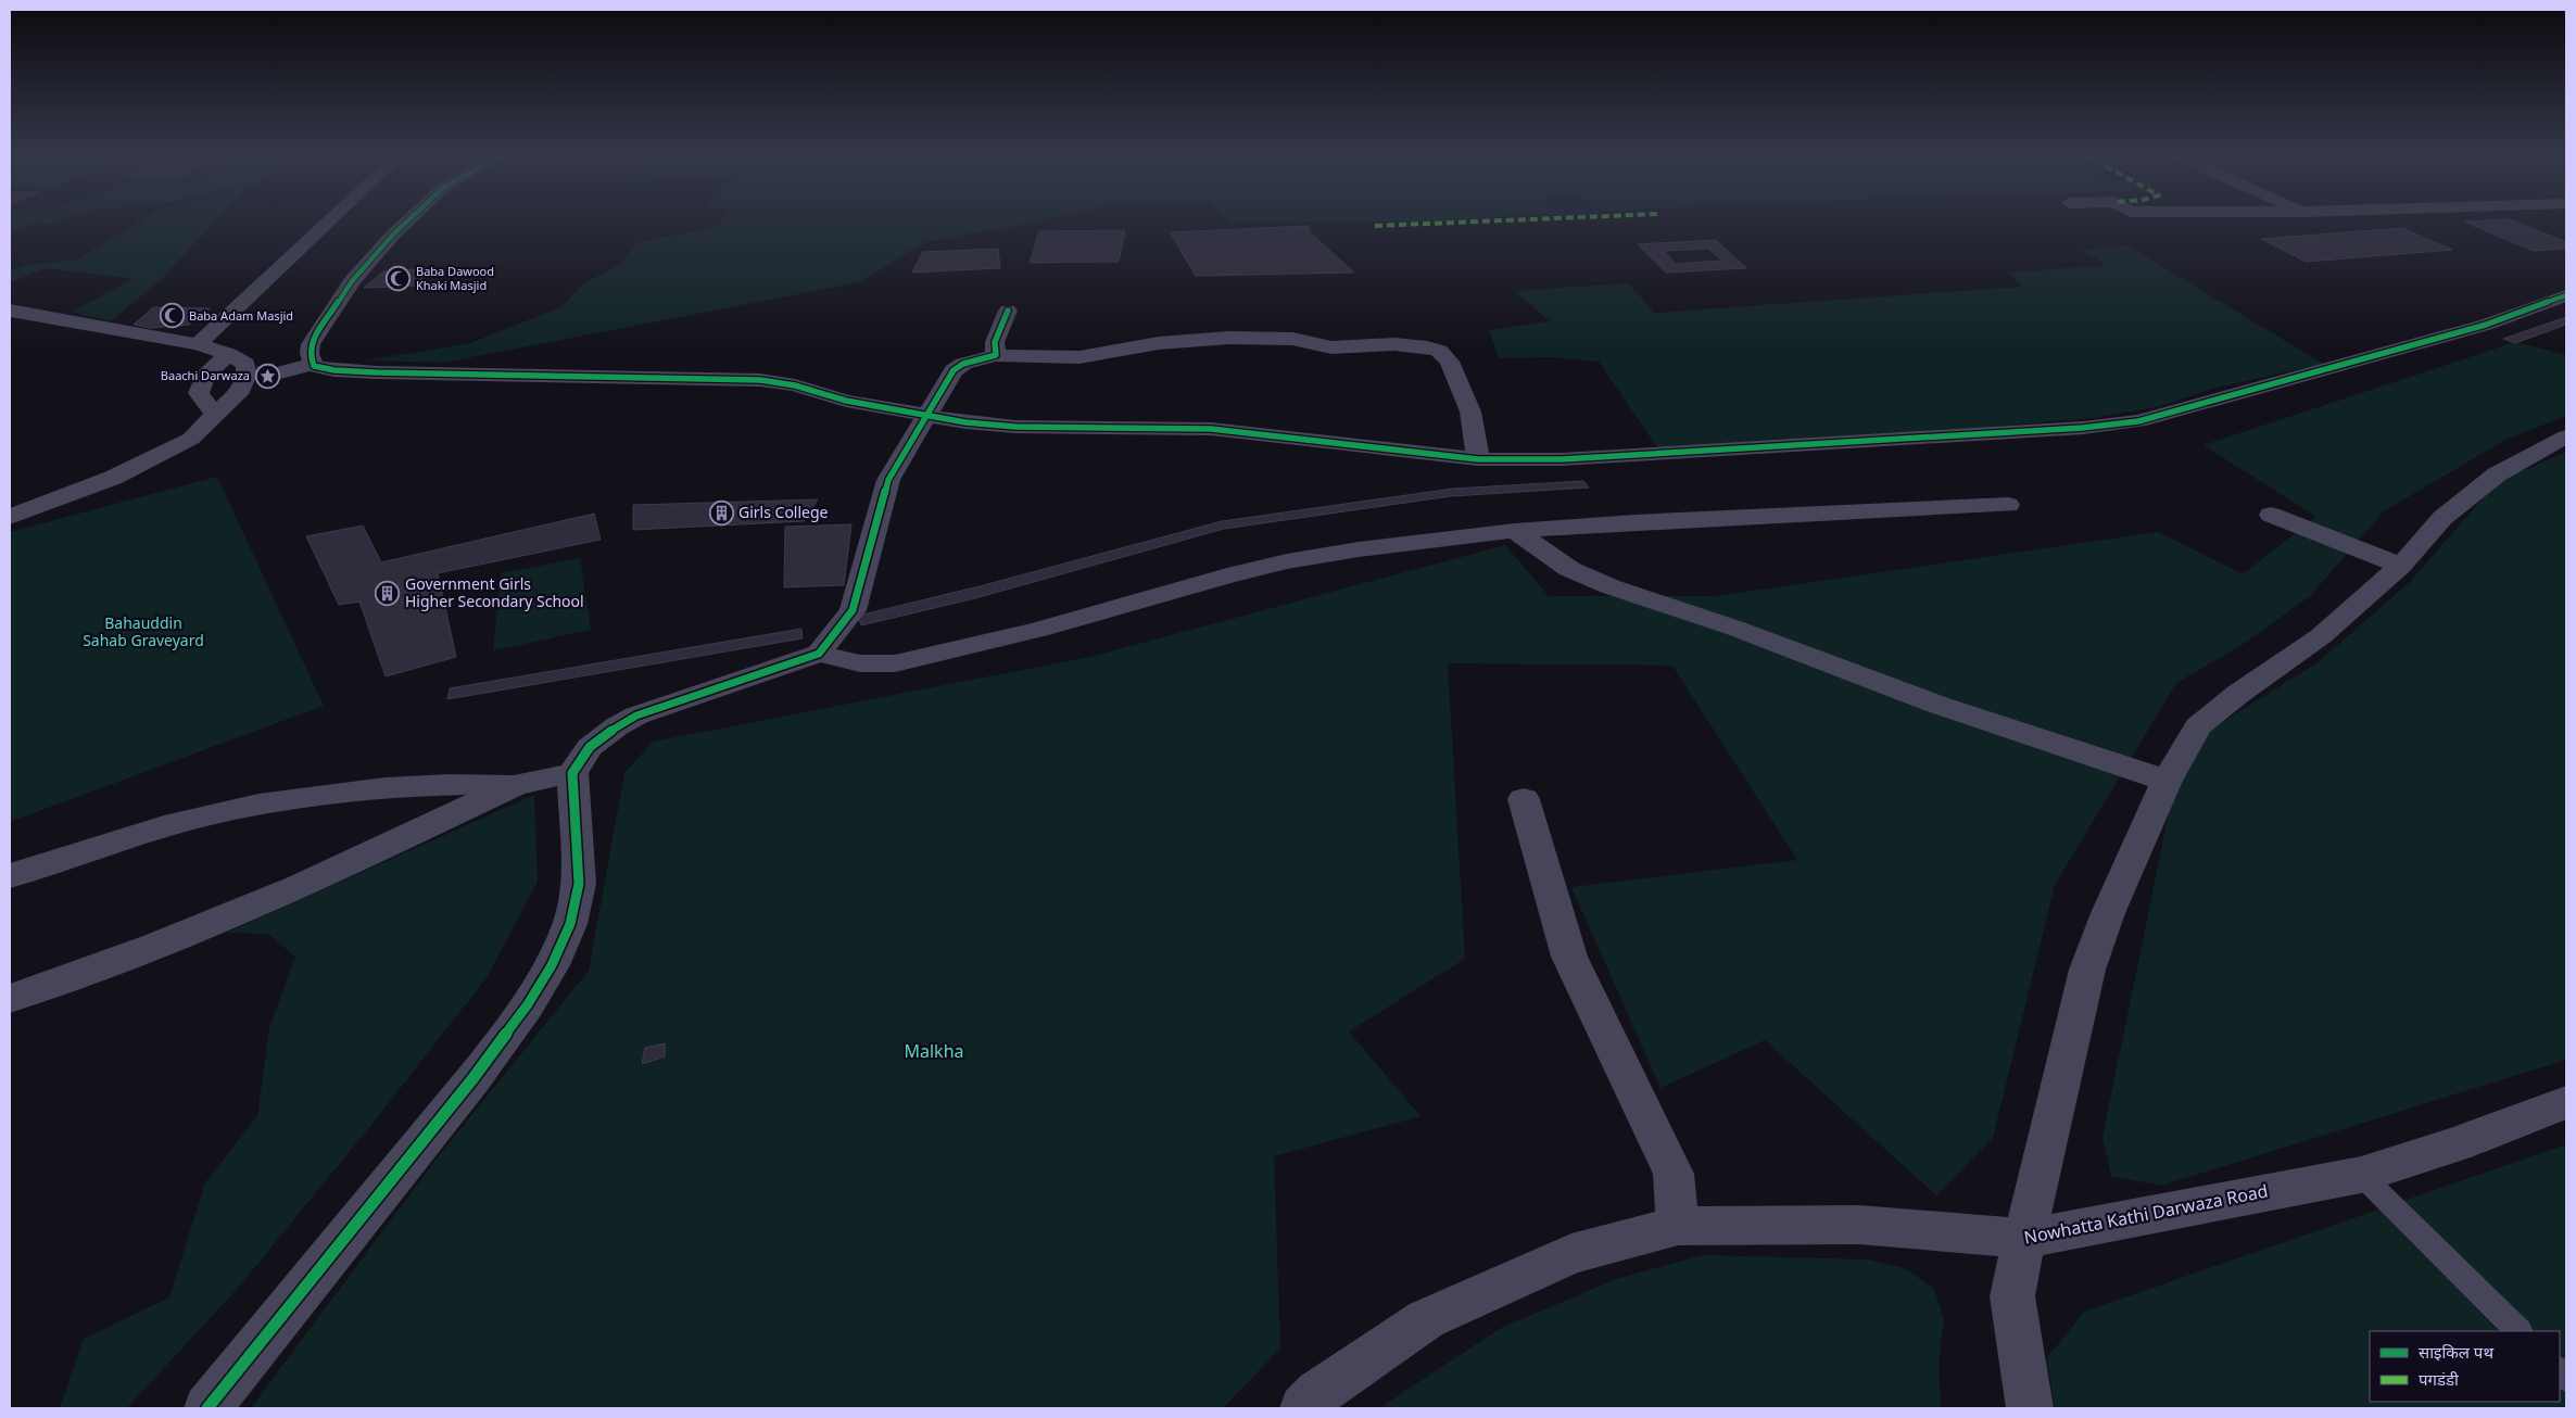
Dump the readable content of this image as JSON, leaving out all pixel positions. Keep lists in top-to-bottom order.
{
  "streets": {
    "street": ["Nowhatta Kathi Darwaza Road"]
  },
  "parks": ["Bahauddin Sahab Graveyard", "Malkha"],
  "places": {
    "mosque": ["Baba Dawood Khaki Masjid", "Baba Adam Masjid"],
    "place": ["Baachi Darwaza"],
    "building": ["Girls College", "Government Girls Higher Secondary School"]
  },
  "legend": ["साइकिल पथ", "पगडंडी"]
}
